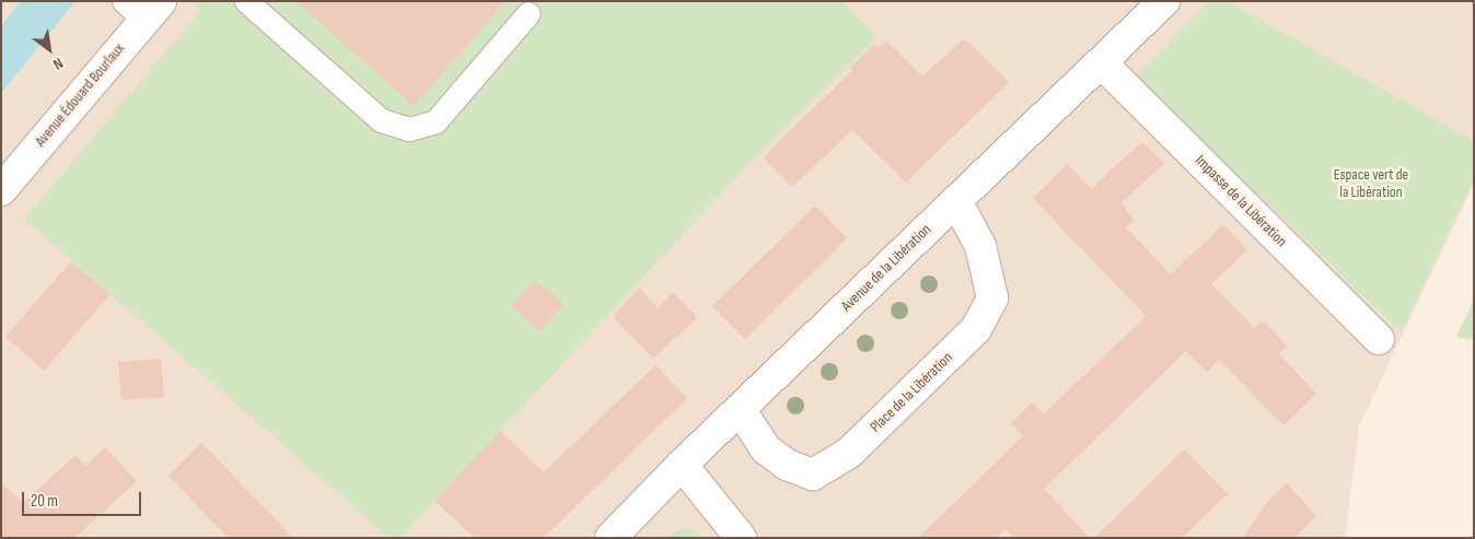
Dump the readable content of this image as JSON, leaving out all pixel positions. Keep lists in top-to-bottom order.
{
  "streets": {
    "street": [
      "Avenue Édouard Bourlaux",
      "Impasse de la Libération",
      "Avenue de la Libération",
      "Place de la Libération"
    ]
  },
  "crossings": [
    ["Impasse de la Libération", "Avenue de la Libération"],
    ["Avenue de la Libération", "Place de la Libération"]
  ],
  "parks": ["Espace vert de la Libération"],
  "scale_bar": "20 m",
  "north": "bottom right"
}
